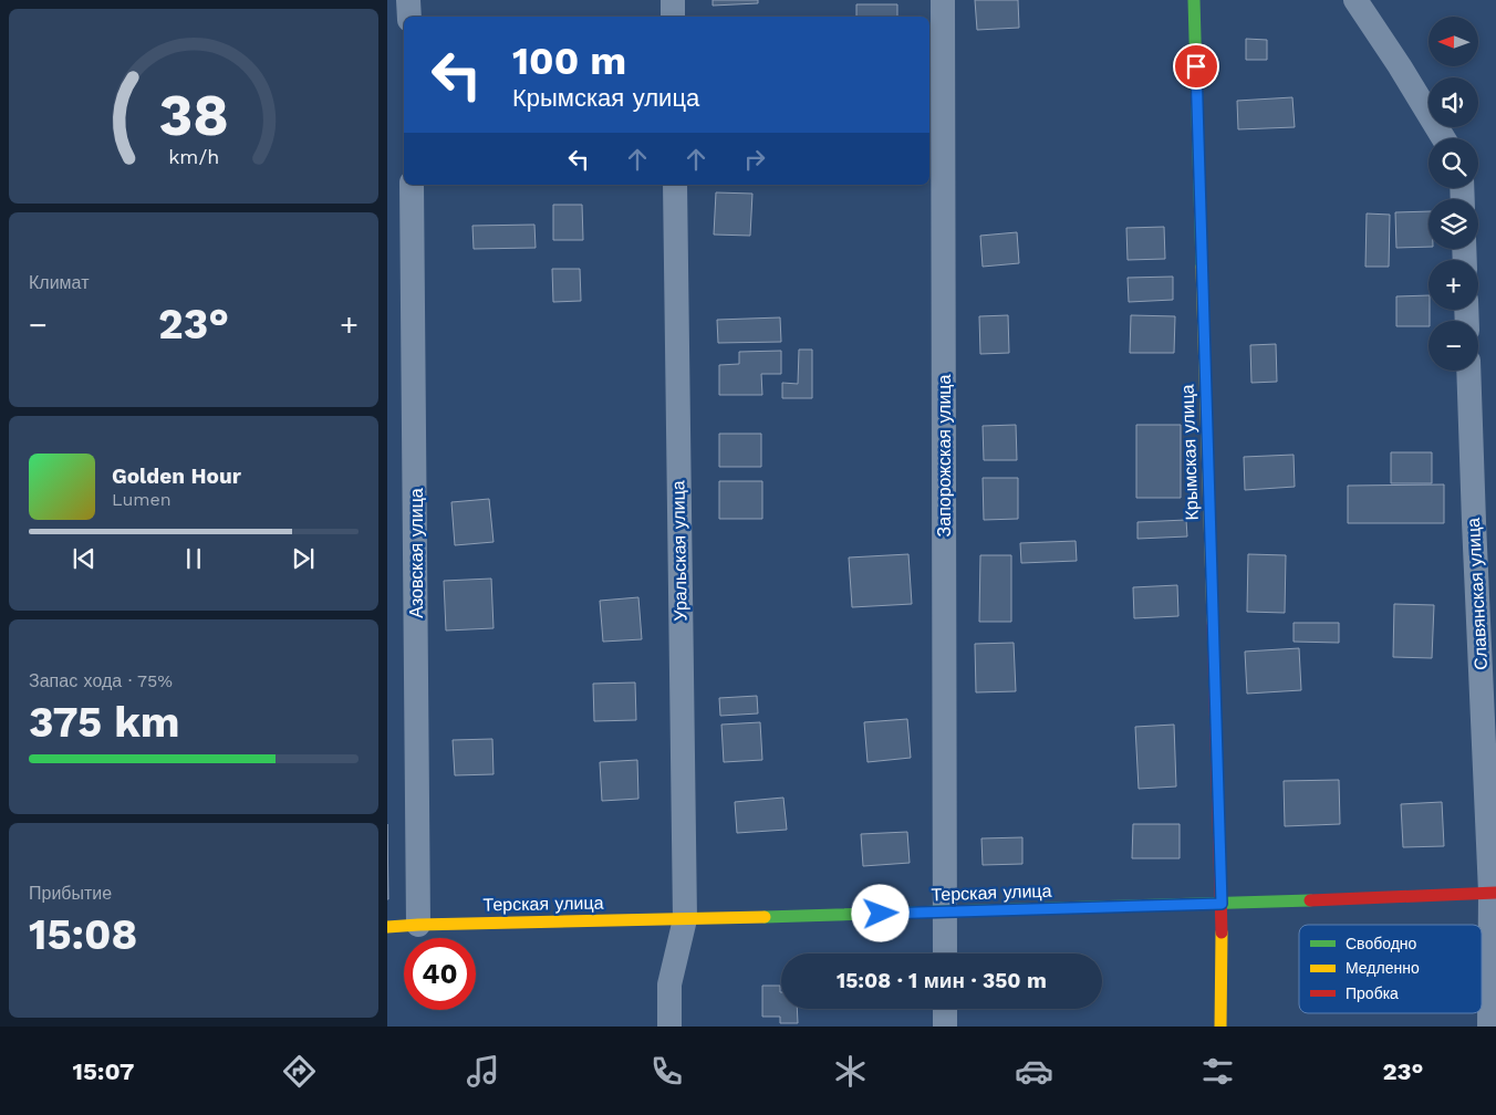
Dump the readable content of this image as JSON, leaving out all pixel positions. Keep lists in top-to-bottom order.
{
  "streets": {
    "street": [
      "Крымская улица",
      "Запорожская улица",
      "Уральская улица",
      "Азовская улица",
      "Славянская улица",
      "Терская улица"
    ]
  },
  "crossings": [
    ["Крымская улица", "Терская улица"],
    ["Запорожская улица", "Терская улица"],
    ["Уральская улица", "Терская улица"],
    ["Азовская улица", "Терская улица"],
    ["Славянская улица", "Терская улица"]
  ],
  "legend": ["Свободно", "Медленно", "Пробка"],
  "north": "left",
  "page": {
    "map_buttons": ["+", "−"],
    "turn": ["100 m", "Крымская улица"],
    "tile": [
      "Климат",
      ["Запас хода · 75%", "375 km"],
      ["Прибытие", "15:08"]
    ],
    "heat": ["−", "23°", "+"],
    "song": ["Golden Hour", "Lumen"],
    "limit": "40",
    "trip": "15:08 · 1 мин · 350 m",
    "tabs": ["15:07", "23°"],
    "gauge": ["38", "km/h"]
  }
}
